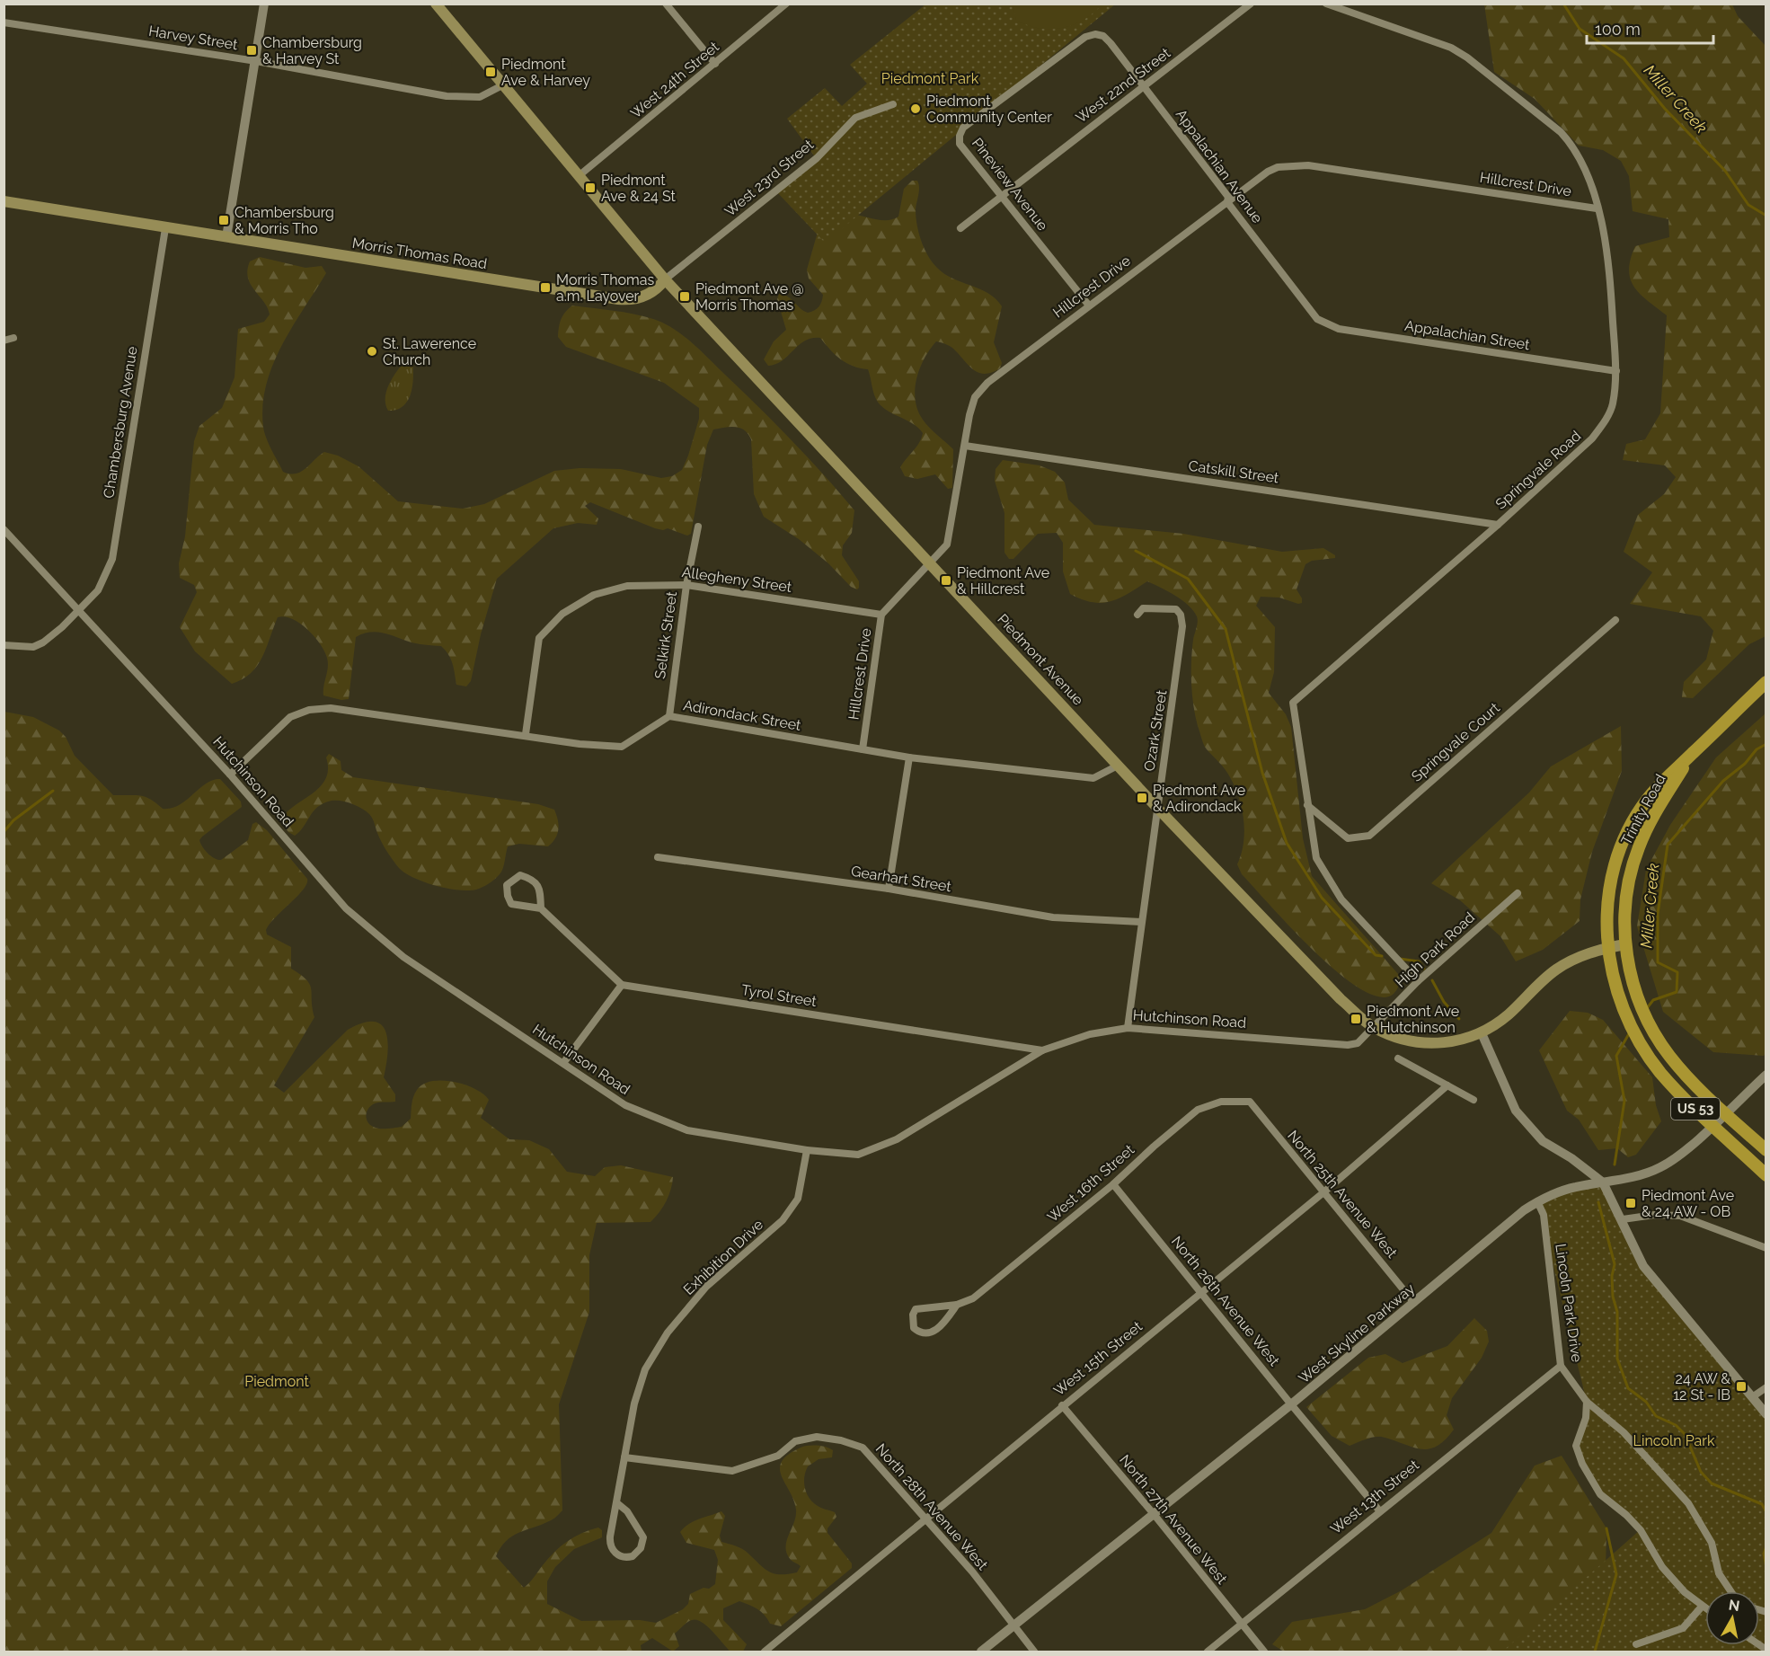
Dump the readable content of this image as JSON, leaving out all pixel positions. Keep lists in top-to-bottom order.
{
  "streets": {
    "highway": ["Trinity Road", "US 53"],
    "main road": ["Morris Thomas Road", "Piedmont Avenue"],
    "street": [
      "Harvey Street",
      "West 24th Street",
      "West 22nd Street",
      "Appalachian Avenue",
      "West 23rd Street",
      "Pineview Avenue",
      "Hillcrest Drive",
      "Appalachian Street",
      "Chambersburg Avenue",
      "Springvale Road",
      "Catskill Street",
      "Allegheny Street",
      "Selkirk Street",
      "Adirondack Street",
      "Ozark Street",
      "Springvale Court",
      "Hutchinson Road",
      "Gearhart Street",
      "High Park Road",
      "Tyrol Street",
      "West 16th Street",
      "North 25th Avenue West",
      "Exhibition Drive",
      "North 26th Avenue West",
      "Lincoln Park Drive",
      "West Skyline Parkway",
      "West 15th Street",
      "West 13th Street",
      "North 28th Avenue West",
      "North 27th Avenue West"
    ]
  },
  "crossings": [
    ["Harvey Street", "Piedmont Avenue"],
    ["West 24th Street", "Piedmont Avenue"],
    ["West 22nd Street", "Appalachian Avenue"],
    ["West 22nd Street", "Pineview Avenue"],
    ["Appalachian Avenue", "Pineview Avenue"],
    ["Appalachian Avenue", "Hillcrest Drive"],
    ["Appalachian Avenue", "Appalachian Street"],
    ["West 23rd Street", "Morris Thomas Road"],
    ["West 23rd Street", "Piedmont Avenue"],
    ["Pineview Avenue", "Hillcrest Drive"],
    ["Hillcrest Drive", "Springvale Road"],
    ["Hillcrest Drive", "Catskill Street"],
    ["Hillcrest Drive", "Allegheny Street"],
    ["Hillcrest Drive", "Piedmont Avenue"],
    ["Hillcrest Drive", "Adirondack Street"],
    ["Morris Thomas Road", "Chambersburg Avenue"],
    ["Morris Thomas Road", "Piedmont Avenue"],
    ["Appalachian Street", "Springvale Road"],
    ["Chambersburg Avenue", "Hutchinson Road"],
    ["Springvale Road", "Catskill Street"],
    ["Springvale Road", "Springvale Court"],
    ["Springvale Road", "High Park Road"],
    ["Allegheny Street", "Selkirk Street"],
    ["Allegheny Street", "Adirondack Street"],
    ["Selkirk Street", "Adirondack Street"],
    ["Piedmont Avenue", "Adirondack Street"],
    ["Piedmont Avenue", "Ozark Street"],
    ["Piedmont Avenue", "Hutchinson Road"],
    ["Piedmont Avenue", "Trinity Road"],
    ["Piedmont Avenue", "High Park Road"],
    ["Piedmont Avenue", "US 53"],
    ["Adirondack Street", "Hutchinson Road"],
    ["Ozark Street", "Hutchinson Road"],
    ["Ozark Street", "Gearhart Street"],
    ["Hutchinson Road", "High Park Road"],
    ["Hutchinson Road", "Tyrol Street"],
    ["Hutchinson Road", "Exhibition Drive"],
    ["Trinity Road", "US 53"],
    ["West 16th Street", "North 25th Avenue West"],
    ["West 16th Street", "North 26th Avenue West"],
    ["North 25th Avenue West", "West Skyline Parkway"],
    ["North 25th Avenue West", "West 15th Street"],
    ["Exhibition Drive", "North 28th Avenue West"],
    ["North 26th Avenue West", "West Skyline Parkway"],
    ["North 26th Avenue West", "West 15th Street"],
    ["North 26th Avenue West", "West 13th Street"],
    ["Lincoln Park Drive", "West Skyline Parkway"],
    ["Lincoln Park Drive", "West 13th Street"],
    ["West Skyline Parkway", "North 28th Avenue West"],
    ["West Skyline Parkway", "North 27th Avenue West"],
    ["West 15th Street", "North 28th Avenue West"],
    ["West 15th Street", "North 27th Avenue West"],
    ["West 13th Street", "North 27th Avenue West"]
  ],
  "water": ["Miller Creek"],
  "parks": ["Piedmont Park", "Piedmont", "Lincoln Park"],
  "places": {
    "transit": [
      "Chambersburg & Harvey St",
      "Piedmont Ave & Harvey",
      "Piedmont Ave & 24 St",
      "Chambersburg & Morris Tho",
      "Morris Thomas a.m. Layover",
      "Piedmont Ave @ Morris Thomas",
      "Piedmont Ave & Hillcrest",
      "Piedmont Ave & Adirondack",
      "Piedmont Ave & Hutchinson",
      "Piedmont Ave & 24 AW - OB",
      "24 AW & 12 St - IB"
    ],
    "other": ["Piedmont Community Center", "St. Lawerence Church"]
  },
  "scale_bar": "100 m",
  "north": "top"
}
